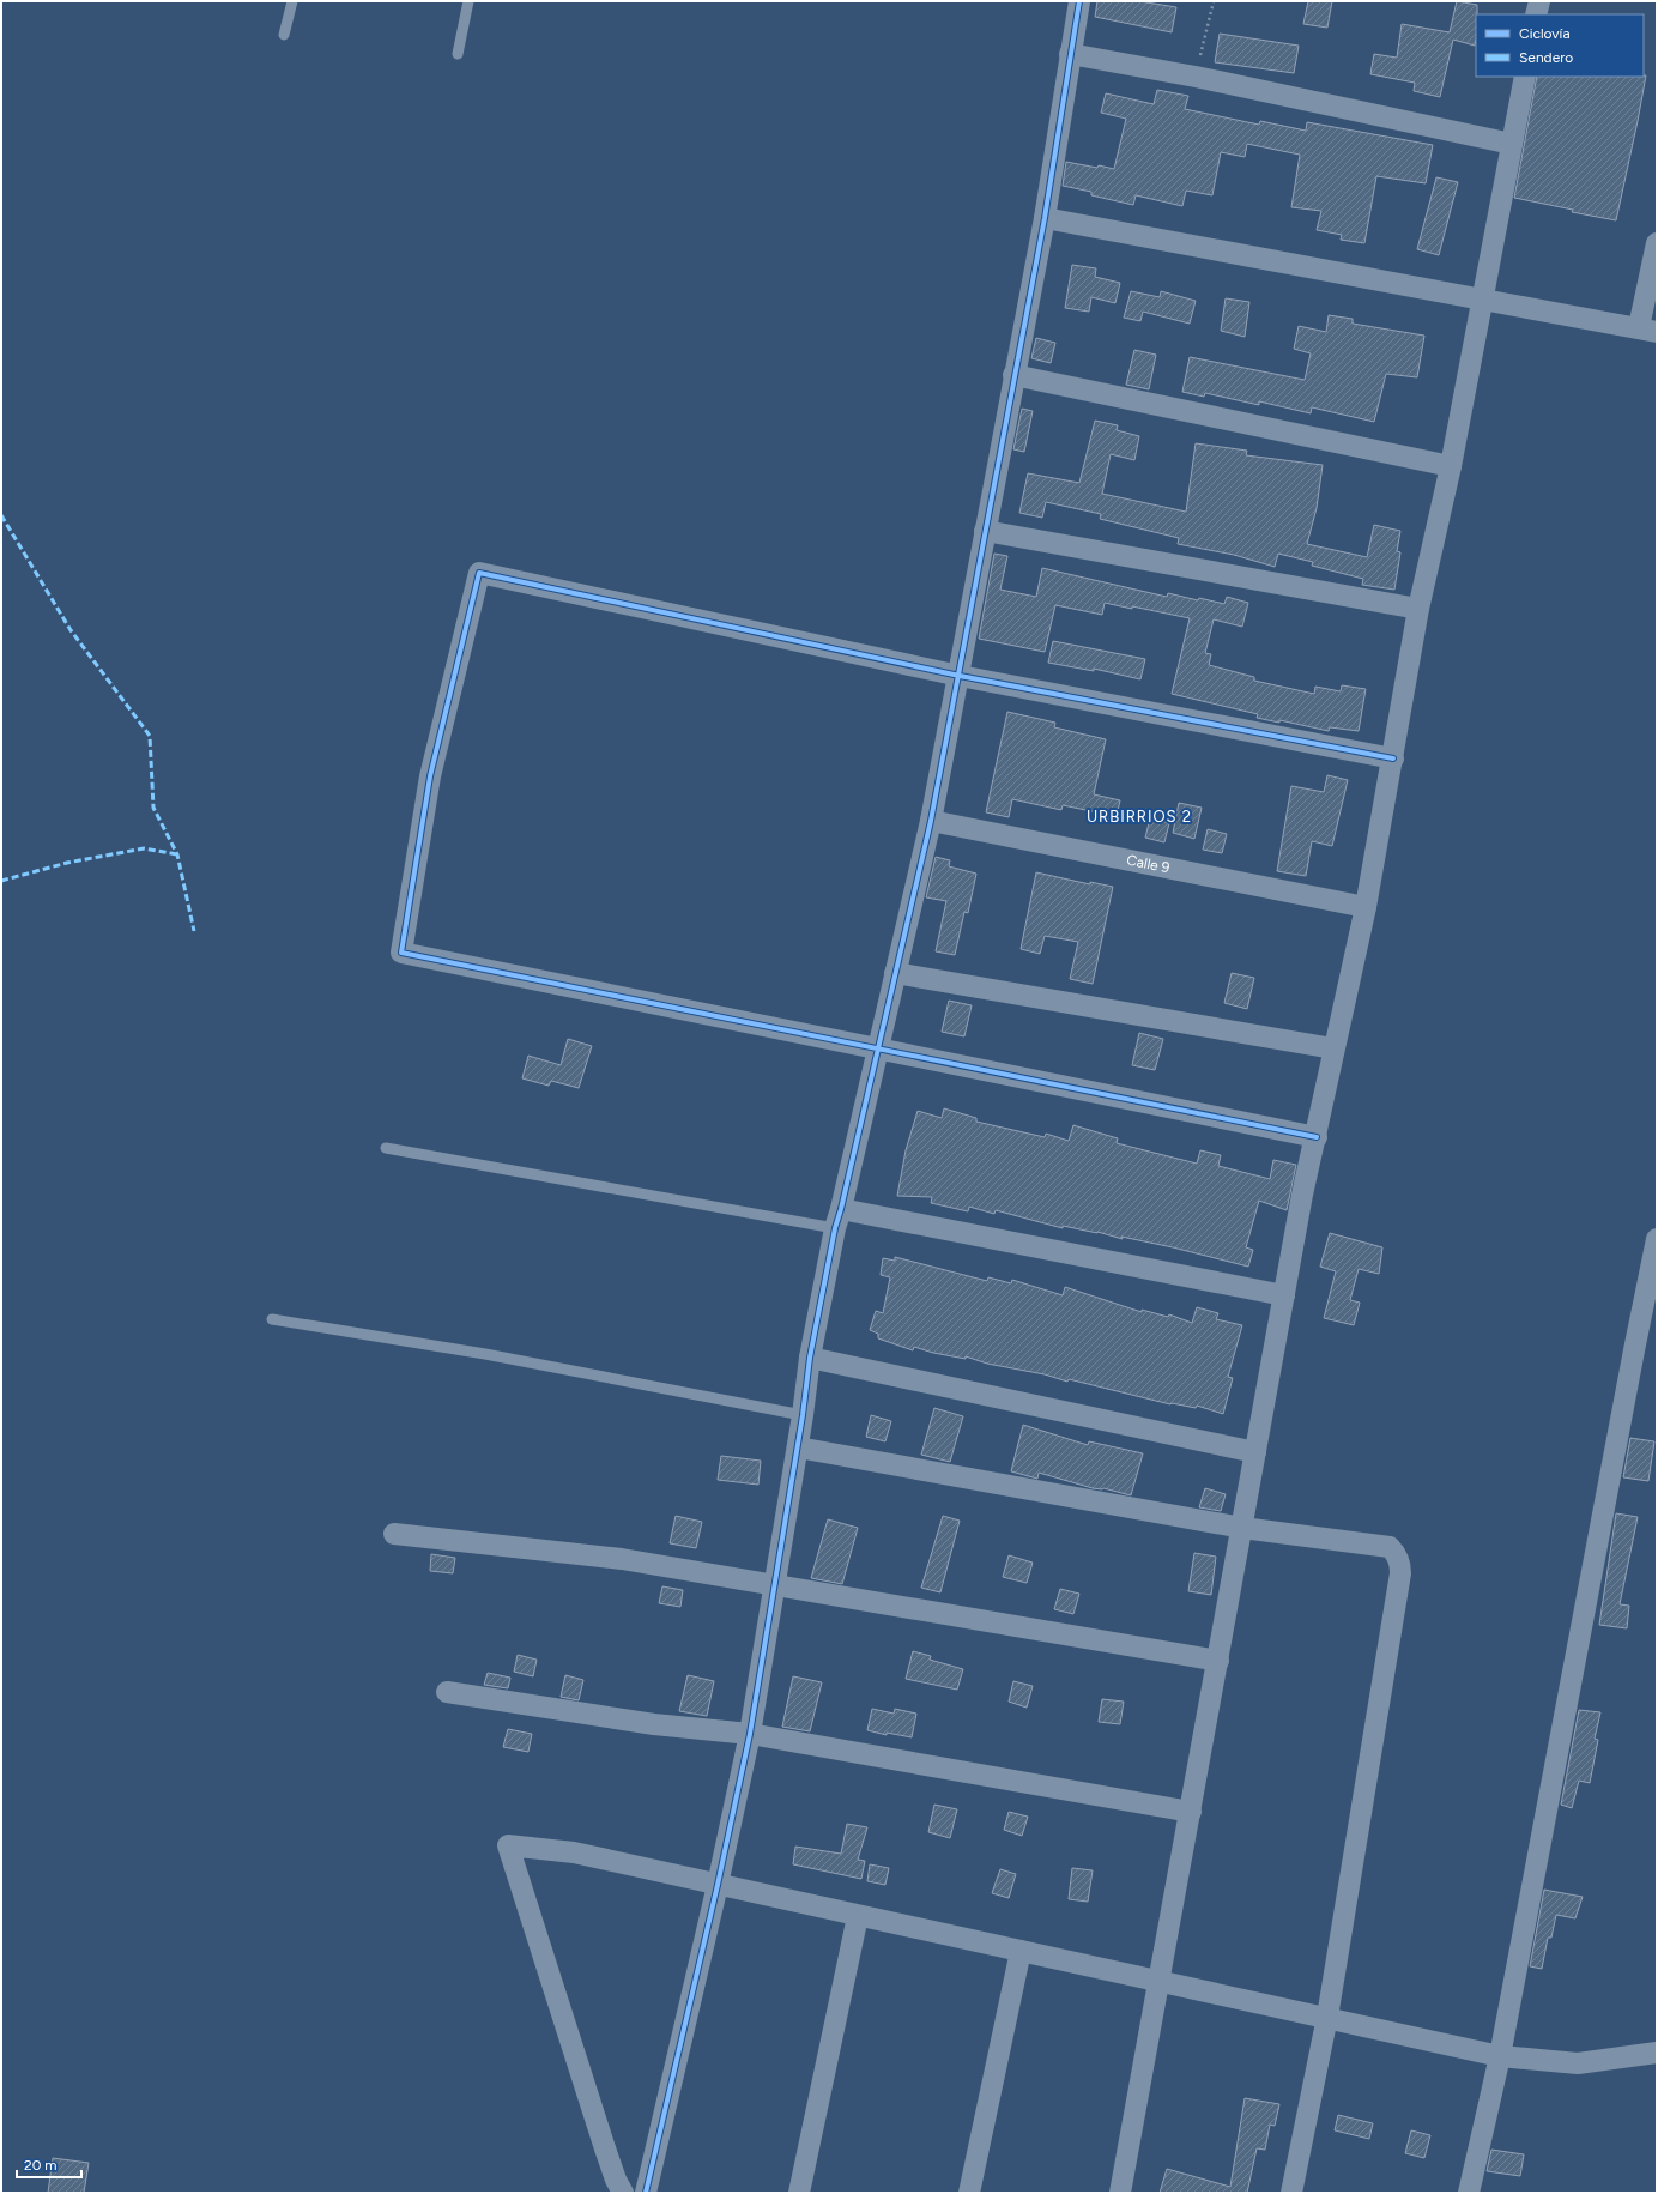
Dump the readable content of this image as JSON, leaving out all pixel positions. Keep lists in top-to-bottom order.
{
  "streets": {
    "street": ["Calle 9"]
  },
  "districts": ["URBIRRIOS 2"],
  "legend": ["Ciclovía", "Sendero"],
  "scale_bar": "20 m"
}
